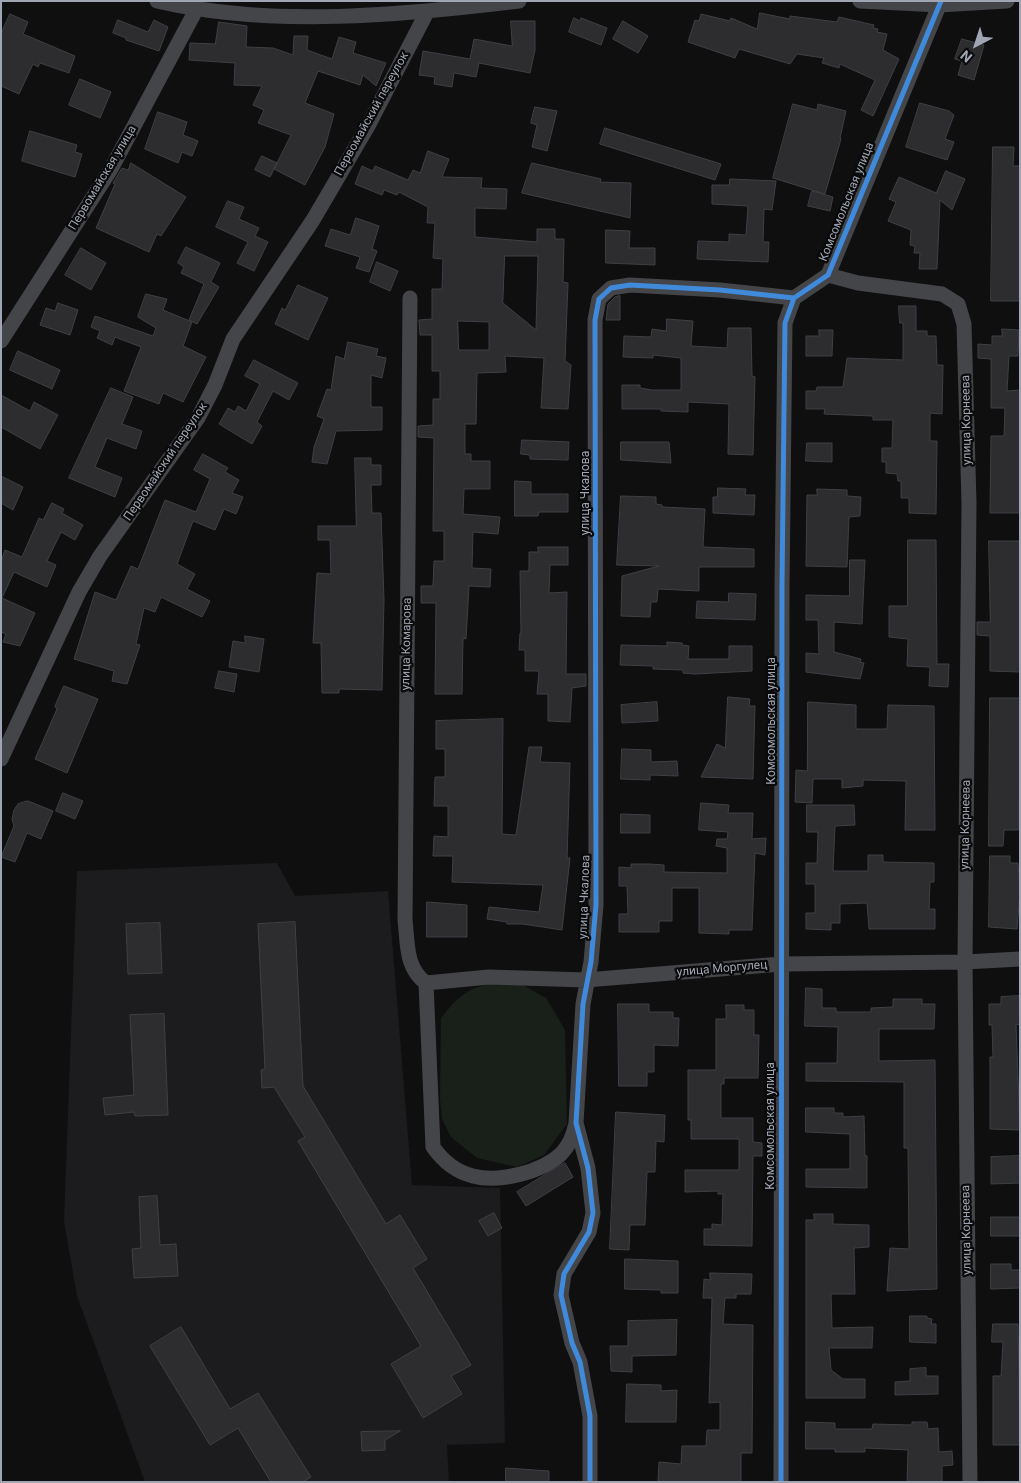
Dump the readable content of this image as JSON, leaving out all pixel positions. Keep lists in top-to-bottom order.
{
  "streets": {
    "street": [
      "Первомайский переулок",
      "Первомайская улица",
      "Комсомольская улица",
      "улица Корнеева",
      "улица Чкалова",
      "улица Комарова",
      "улица Моргулец"
    ]
  },
  "crossings": [
    ["Комсомольская улица", "улица Корнеева"],
    ["Комсомольская улица", "улица Чкалова"],
    ["Комсомольская улица", "улица Моргулец"],
    ["улица Корнеева", "улица Моргулец"],
    ["улица Чкалова", "улица Моргулец"],
    ["улица Комарова", "улица Моргулец"]
  ],
  "north": "bottom left"
}
